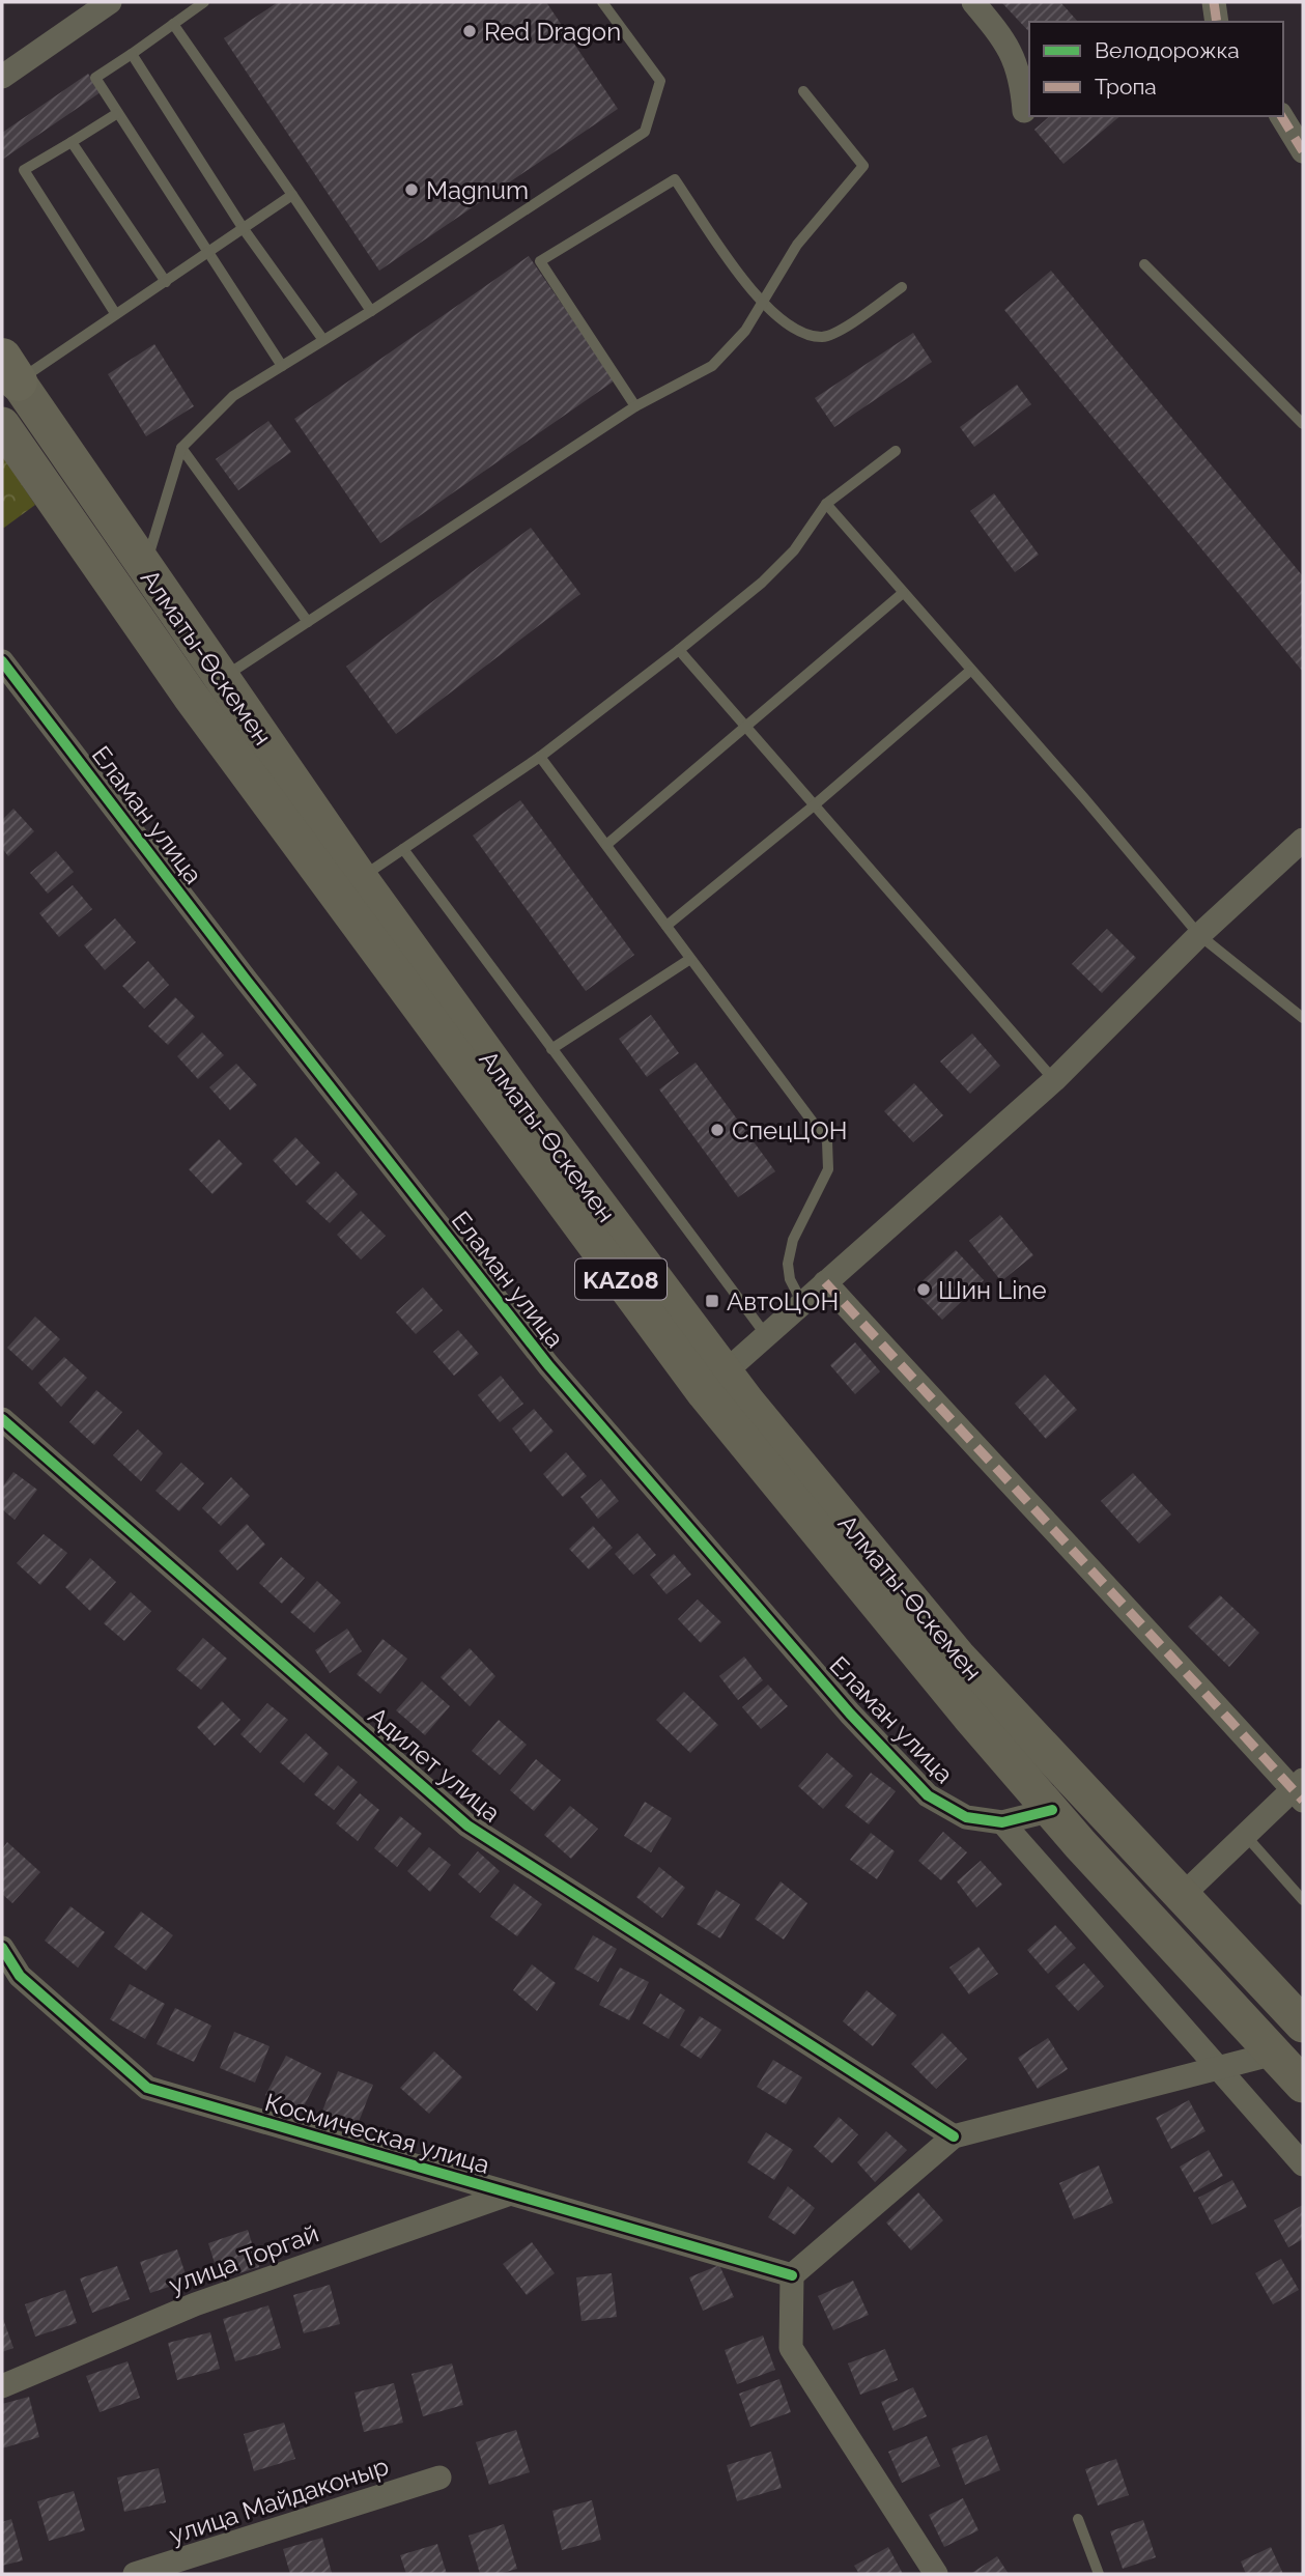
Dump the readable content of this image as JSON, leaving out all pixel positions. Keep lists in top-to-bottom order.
{
  "streets": {
    "main road": ["Алматы-Өскемен", "KAZ08"],
    "street": [
      "Еламан улица",
      "Адилет улица",
      "Космическая улица",
      "улица Торгай",
      "улица Майдаконыр"
    ]
  },
  "crossings": [
    ["Алматы-Өскемен", "Еламан улица"],
    ["Космическая улица", "улица Торгай"]
  ],
  "places": {
    "other": [
      "Red Dragon",
      "Magnum",
      "СпецЦОН",
      "Шин Line"
    ],
    "transit": ["АвтоЦОН"]
  },
  "legend": ["Велодорожка", "Тропа"]
}
